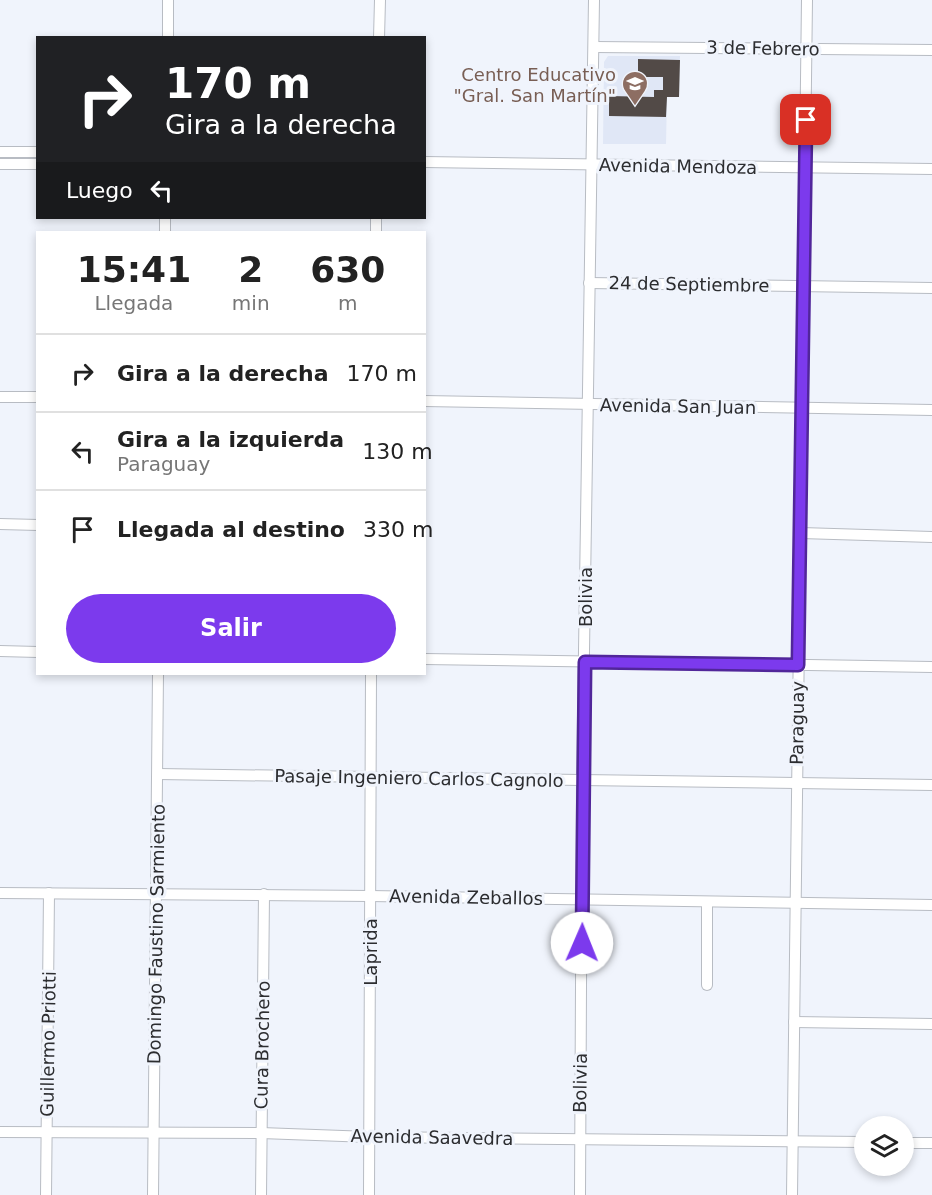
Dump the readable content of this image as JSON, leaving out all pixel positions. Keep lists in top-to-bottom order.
{
  "streets": {
    "street": [
      "3 de Febrero",
      "Avenida Mendoza",
      "24 de Septiembre",
      "Avenida San Juan",
      "Bolivia",
      "Paraguay",
      "Pasaje Ingeniero Carlos Cagnolo",
      "Avenida Zeballos",
      "Domingo Faustino Sarmiento",
      "Laprida",
      "Guillermo Priotti",
      "Cura Brochero",
      "Avenida Saavedra"
    ]
  },
  "crossings": [
    ["3 de Febrero", "Bolivia"],
    ["3 de Febrero", "Paraguay"],
    ["Avenida Mendoza", "Bolivia"],
    ["Avenida Mendoza", "Paraguay"],
    ["24 de Septiembre", "Bolivia"],
    ["24 de Septiembre", "Paraguay"],
    ["Avenida San Juan", "Bolivia"],
    ["Avenida San Juan", "Paraguay"],
    ["Bolivia", "Pasaje Ingeniero Carlos Cagnolo"],
    ["Bolivia", "Avenida Zeballos"],
    ["Bolivia", "Avenida Saavedra"],
    ["Paraguay", "Pasaje Ingeniero Carlos Cagnolo"],
    ["Paraguay", "Avenida Zeballos"],
    ["Paraguay", "Avenida Saavedra"],
    ["Pasaje Ingeniero Carlos Cagnolo", "Domingo Faustino Sarmiento"],
    ["Pasaje Ingeniero Carlos Cagnolo", "Laprida"],
    ["Avenida Zeballos", "Domingo Faustino Sarmiento"],
    ["Avenida Zeballos", "Laprida"],
    ["Avenida Zeballos", "Guillermo Priotti"],
    ["Avenida Zeballos", "Cura Brochero"],
    ["Domingo Faustino Sarmiento", "Avenida Saavedra"],
    ["Laprida", "Avenida Saavedra"],
    ["Guillermo Priotti", "Avenida Saavedra"],
    ["Cura Brochero", "Avenida Saavedra"]
  ],
  "places": {
    "school or university": ["Centro Educativo \"Gral. San Martín\""]
  },
  "page": {
    "turn": ["170 m", "Gira a la derecha"],
    "then": "Luego",
    "eta": [
      "15:41",
      "Llegada",
      "2",
      "min",
      "630",
      "m"
    ],
    "list": [
      {
        "name": "Gira a la derecha",
        "value": "170 m"
      },
      {
        "name": "Gira a la izquierda",
        "note": "Paraguay",
        "value": "130 m"
      },
      {
        "name": "Llegada al destino",
        "value": "330 m"
      }
    ],
    "buttons": "Salir"
  }
}
